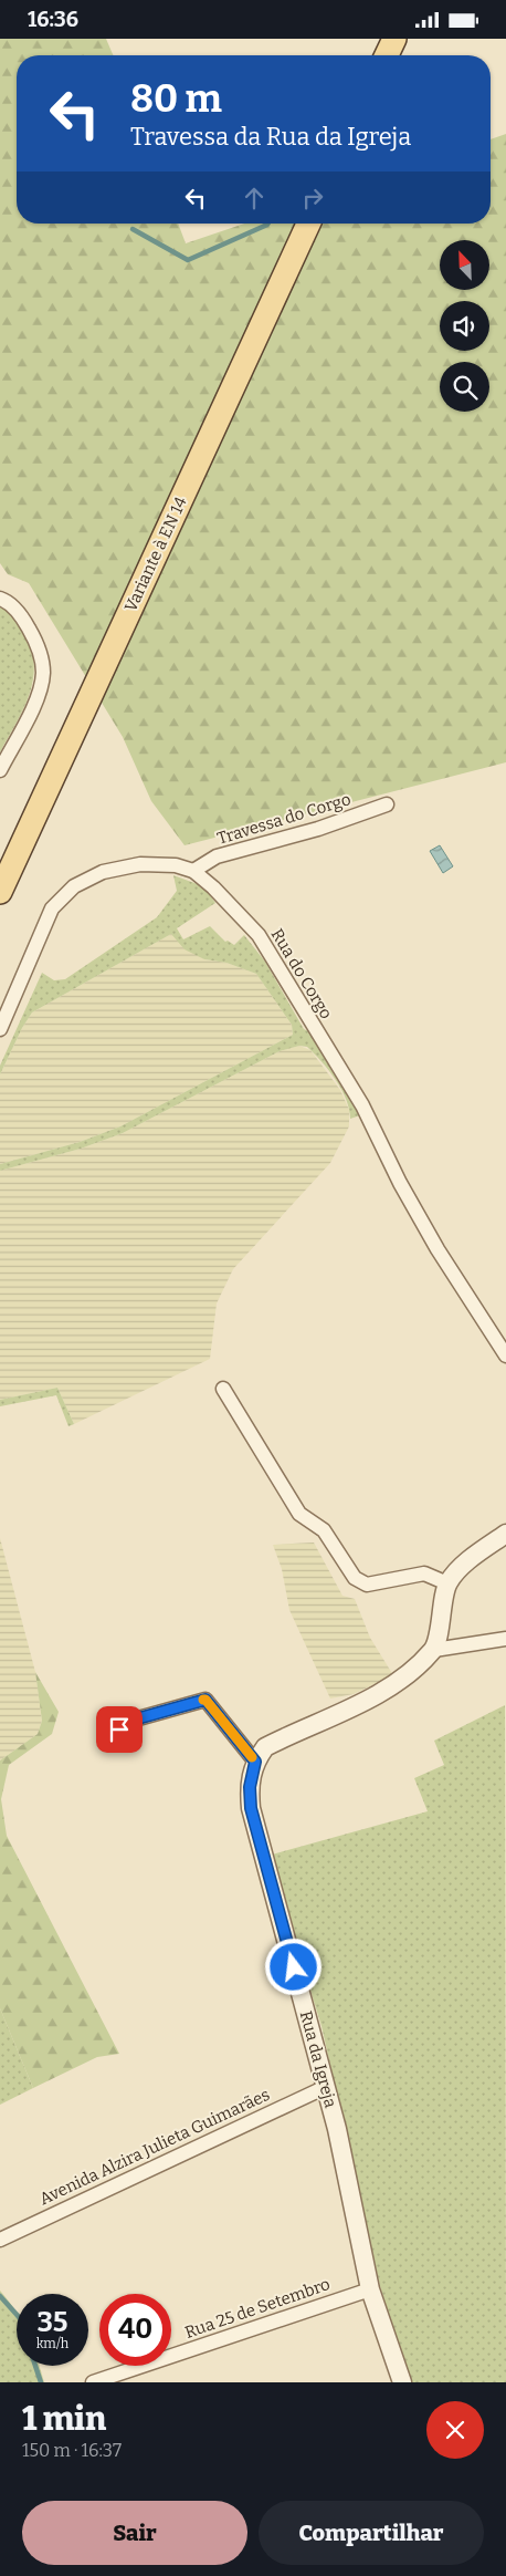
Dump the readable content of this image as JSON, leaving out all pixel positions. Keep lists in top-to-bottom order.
{
  "streets": {
    "main road": ["Variante à EN 14"],
    "street": [
      "Travessa do Corgo",
      "Rua do Corgo",
      "Rua da Igreja",
      "Avenida Alzira Julieta Guimarães",
      "Rua 25 de Setembro"
    ]
  },
  "crossings": [
    ["Travessa do Corgo", "Rua do Corgo"],
    ["Rua da Igreja", "Avenida Alzira Julieta Guimarães"],
    ["Rua da Igreja", "Rua 25 de Setembro"]
  ],
  "north": "top left",
  "page": {
    "status": "16:36",
    "turn": ["80 m", "Travessa da Rua da Igreja"],
    "speed": "35 km/h",
    "limit": "40",
    "heading": ["1 min", "150 m · 16:37"],
    "buttons": ["Sair", "Compartilhar"]
  }
}
